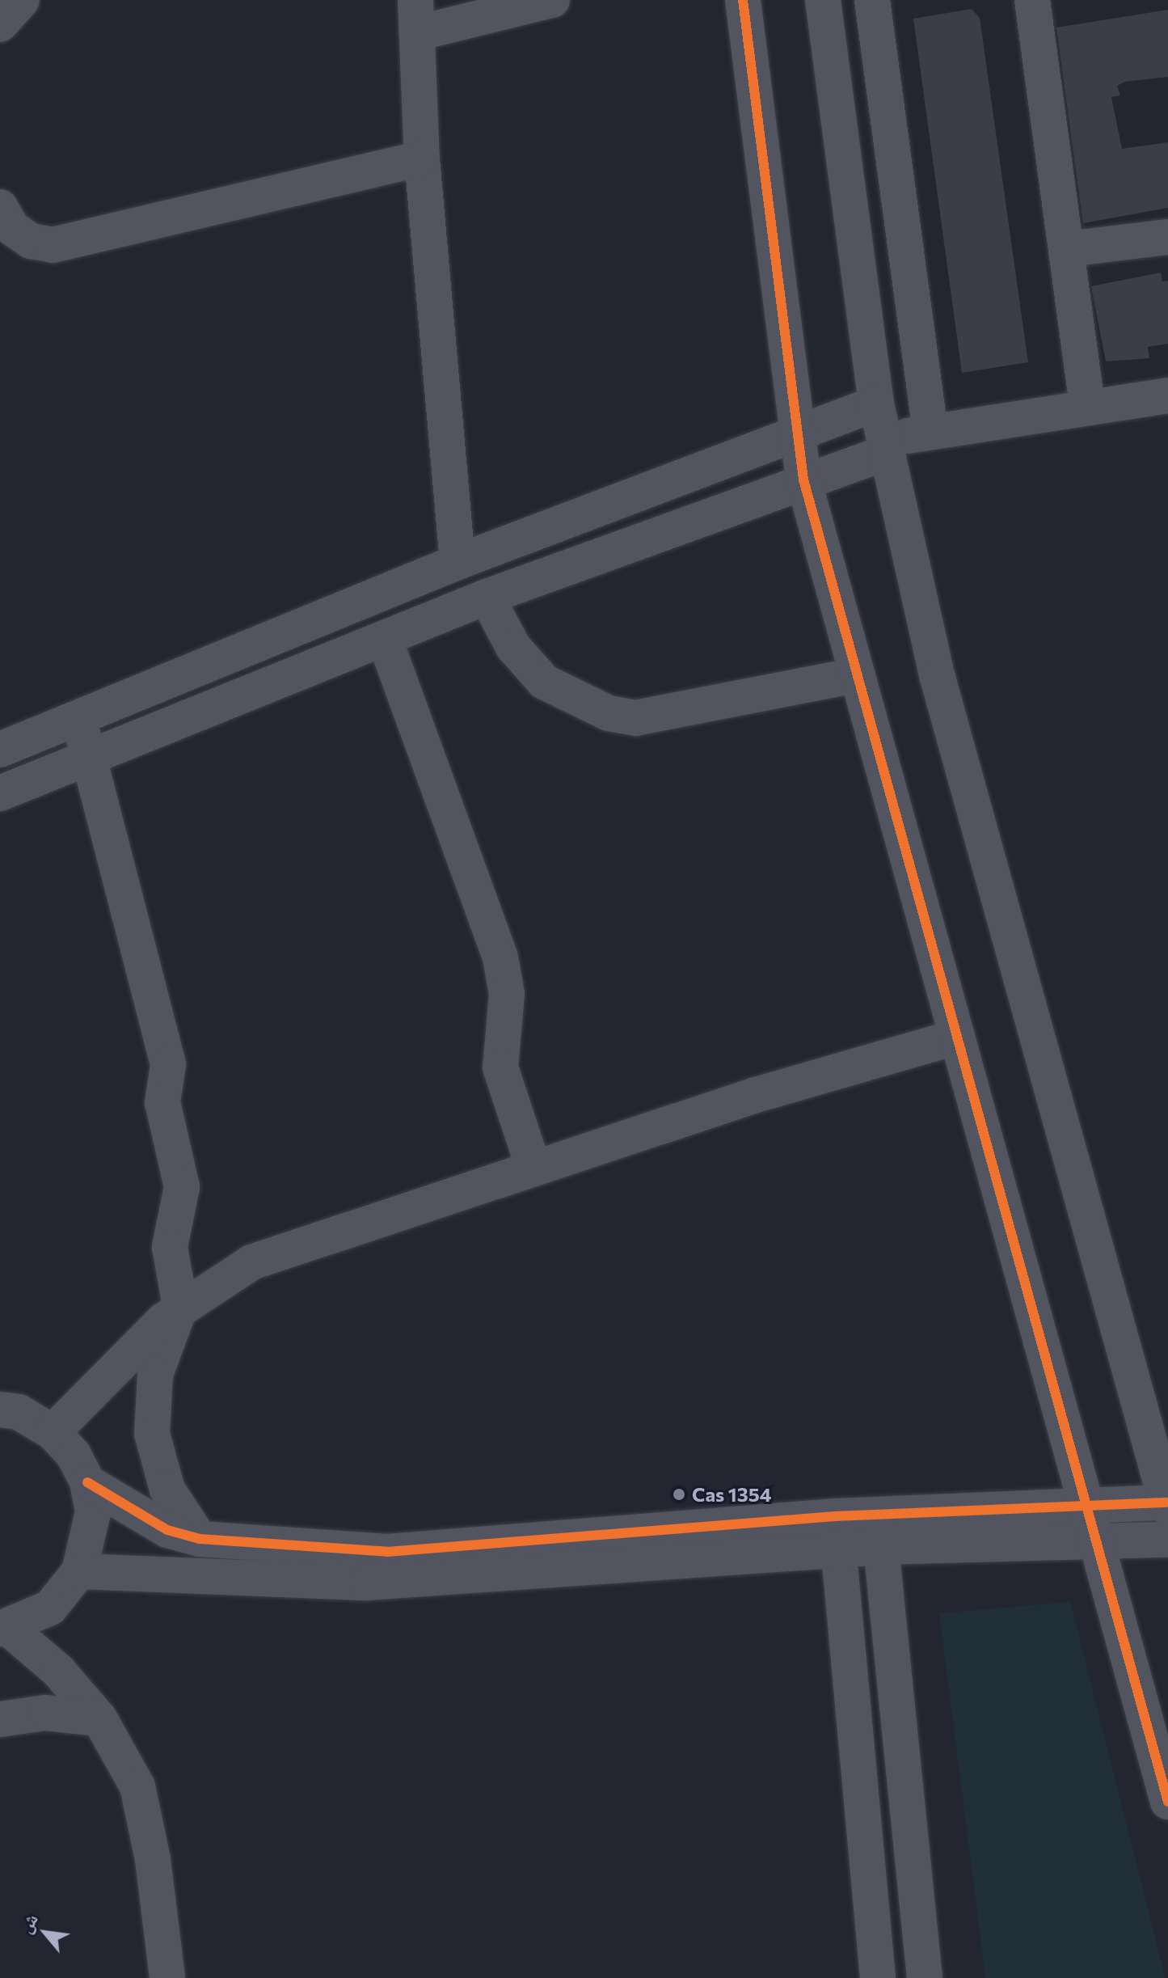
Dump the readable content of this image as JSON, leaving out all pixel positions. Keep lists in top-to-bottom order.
{
  "places": ["Cas 1354"],
  "north": "top left"
}
